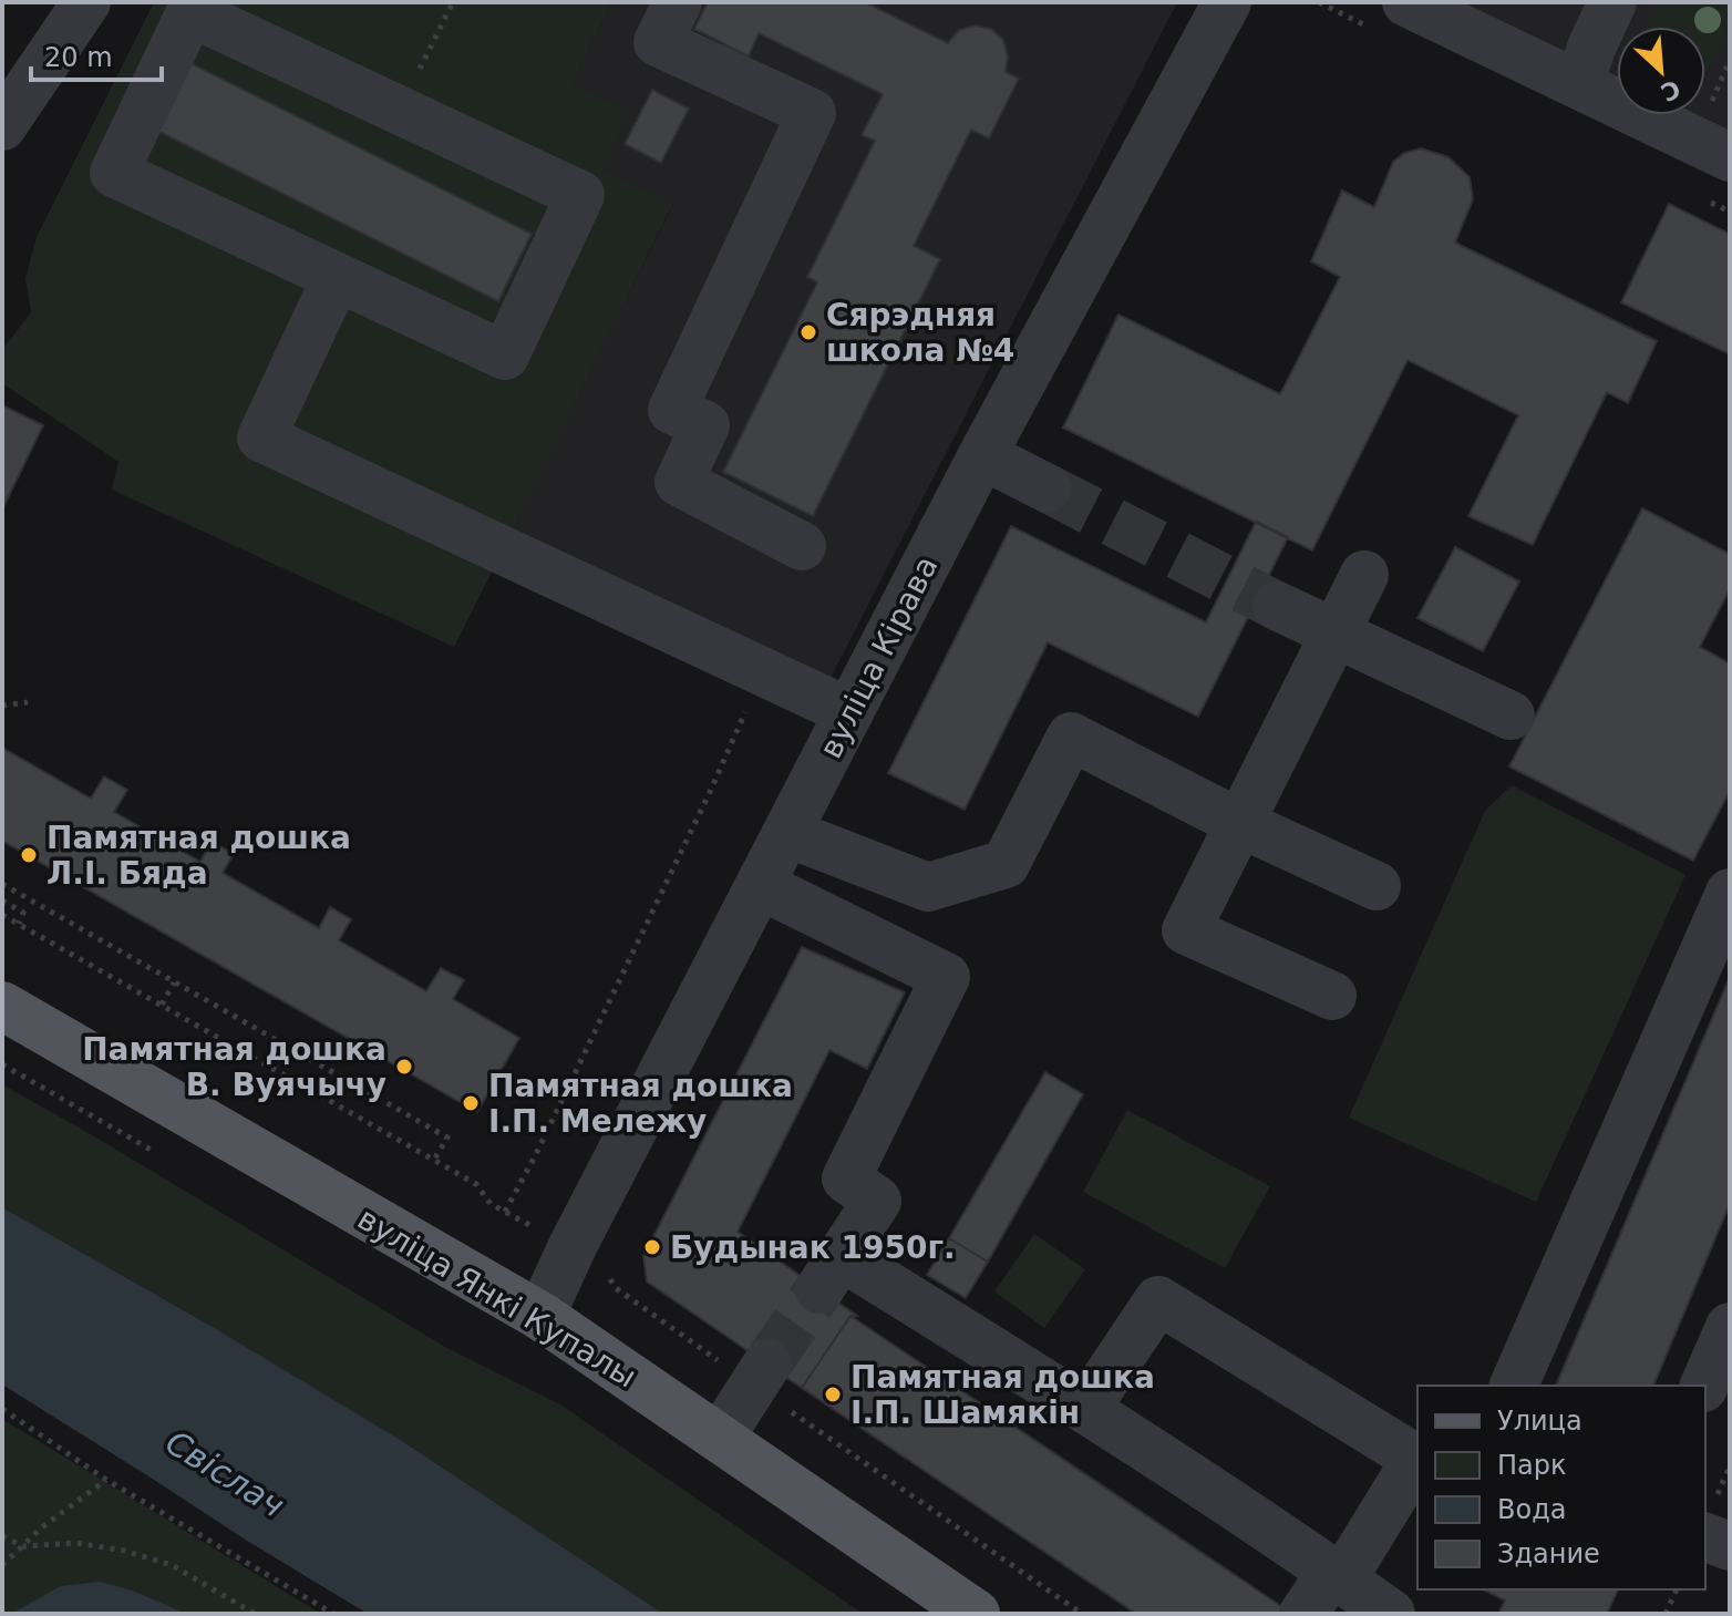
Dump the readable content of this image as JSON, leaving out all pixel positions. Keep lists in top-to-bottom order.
{
  "streets": {
    "main road": ["вуліца Янкі Купалы"],
    "street": ["вуліца Кірава"]
  },
  "crossings": [
    ["вуліца Кірава", "вуліца Янкі Купалы"]
  ],
  "water": ["Свіслач"],
  "places": [
    "Сярэдняя школа №4",
    "Памятная дошка Л.І. Бяда",
    "Памятная дошка В. Вуячычу",
    "Памятная дошка І.П. Мележу",
    "Будынак 1950г.",
    "Памятная дошка І.П. Шамякін"
  ],
  "legend": [
    "Улица",
    "Парк",
    "Вода",
    "Здание"
  ],
  "scale_bar": "20 m",
  "north": "bottom right"
}
